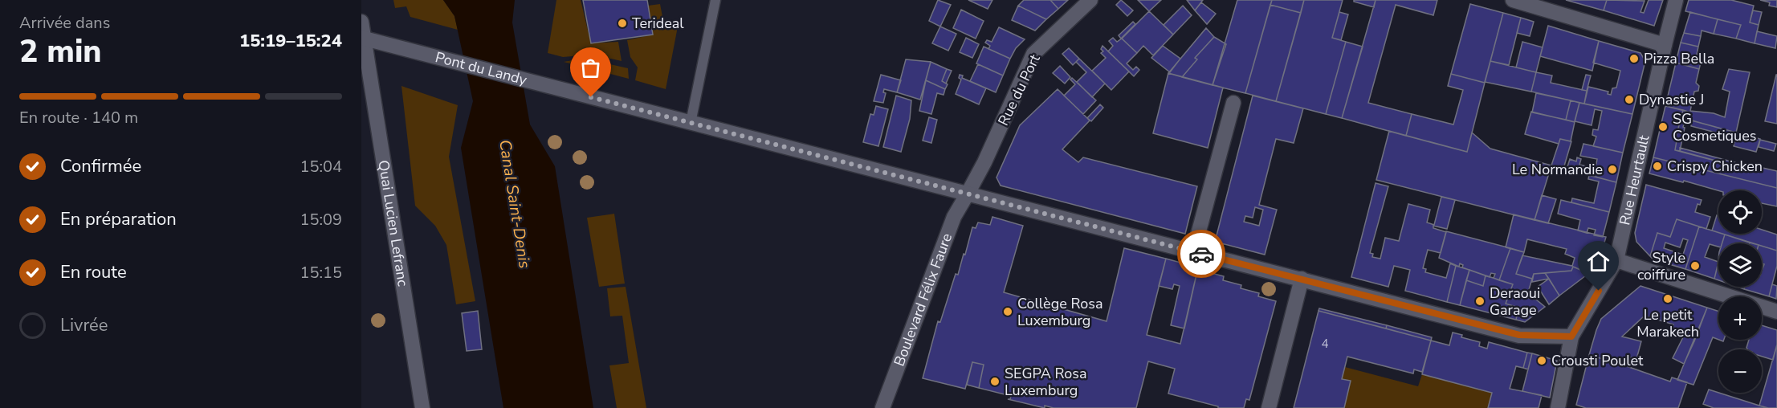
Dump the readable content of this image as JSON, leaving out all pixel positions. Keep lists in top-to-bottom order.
{
  "streets": {
    "main road": [
      "Pont du Landy",
      "Rue du Port",
      "Rue Heurtault",
      "Quai Lucien Lefranc",
      "Boulevard Félix Faure"
    ]
  },
  "crossings": [
    ["Pont du Landy", "Rue du Port"],
    ["Pont du Landy", "Rue Heurtault"],
    ["Pont du Landy", "Quai Lucien Lefranc"],
    ["Pont du Landy", "Boulevard Félix Faure"],
    ["Rue du Port", "Boulevard Félix Faure"]
  ],
  "water": ["Canal Saint-Denis"],
  "places": [
    "Terideal",
    "Pizza Bella",
    "Dynastie J",
    "SG Cosmetiques",
    "Crispy Chicken",
    "Le Normandie",
    "Style coiffure",
    "Le petit Marakech",
    "Deraoui Garage",
    "Collège Rosa Luxemburg",
    "Crousti Poulet",
    "SEGPA Rosa Luxemburg"
  ],
  "house_numbers": ["4"],
  "page": {
    "heading": ["2 min", "Arrivée dans", "15:19–15:24"],
    "bar": "En route · 140 m",
    "list": [
      ["Confirmée", "15:04"],
      ["En préparation", "15:09"],
      ["En route", "15:15"],
      "Livrée"
    ],
    "map_buttons": ["+", "−"]
  }
}
